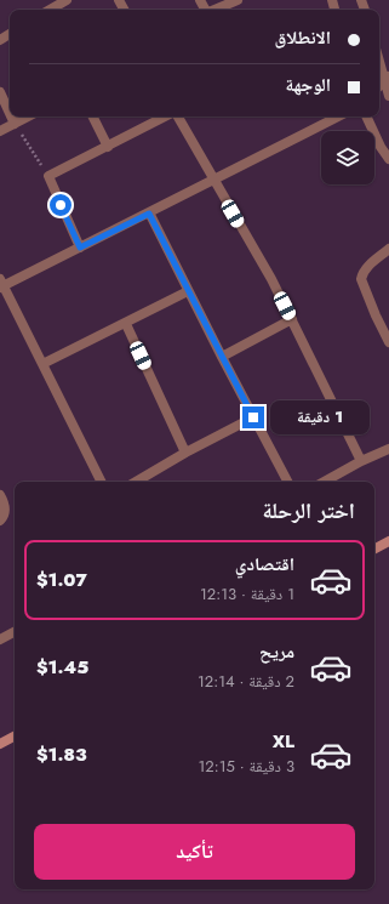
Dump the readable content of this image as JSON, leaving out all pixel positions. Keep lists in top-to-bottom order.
{
  "page": {
    "banner": ["الانطلاق", "الوجهة"],
    "bubble": "1 دقيقة",
    "heading": "اختر الرحلة",
    "list": [
      {
        "name": "اقتصادي",
        "note": "1 دقيقة · 12:13",
        "value": "$1.07"
      },
      {
        "name": "مريح",
        "note": "2 دقيقة · 12:14",
        "value": "$1.45"
      },
      {
        "name": "XL",
        "note": "3 دقيقة · 12:15",
        "value": "$1.83"
      }
    ],
    "buttons": "تأكيد"
  }
}
